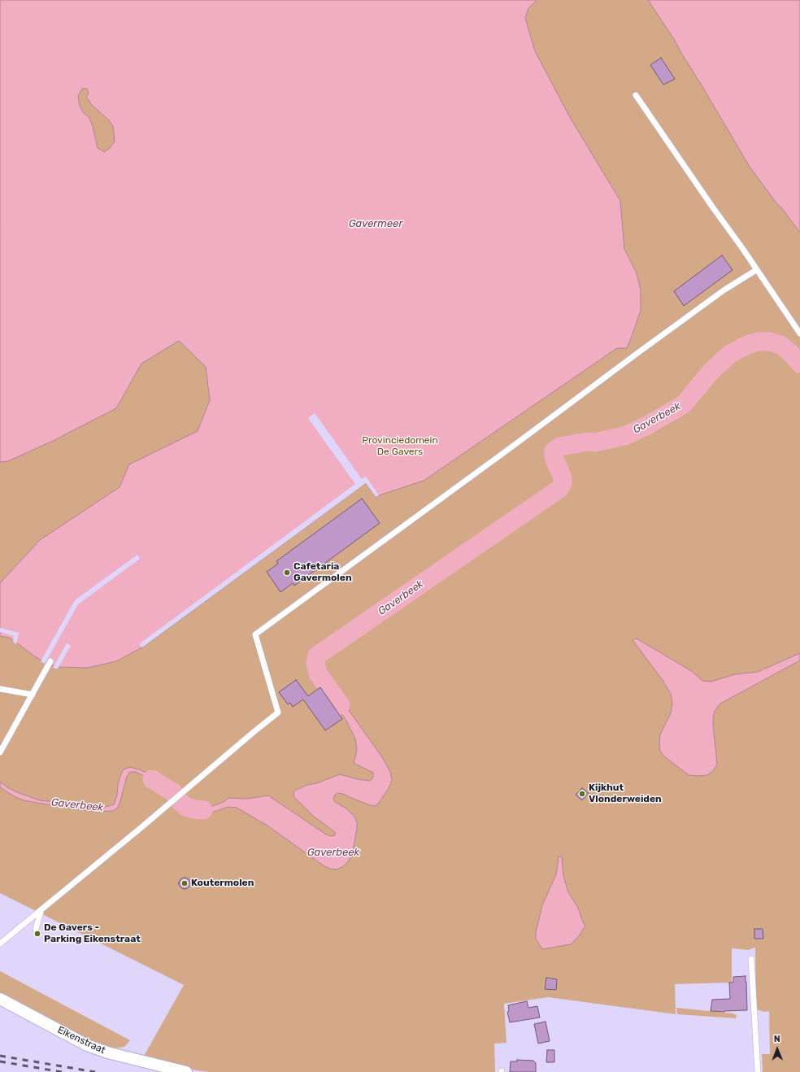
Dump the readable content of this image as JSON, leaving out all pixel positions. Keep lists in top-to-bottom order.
{
  "streets": {
    "street": ["Eikenstraat"]
  },
  "water": ["Gavermeer", "Gaverbeek"],
  "parks": ["Provinciedomein De Gavers"],
  "places": [
    "Cafetaria Gavermolen",
    "Kijkhut Vlonderweiden",
    "Koutermolen",
    "De Gavers - Parking Eikenstraat"
  ],
  "north": "top"
}
